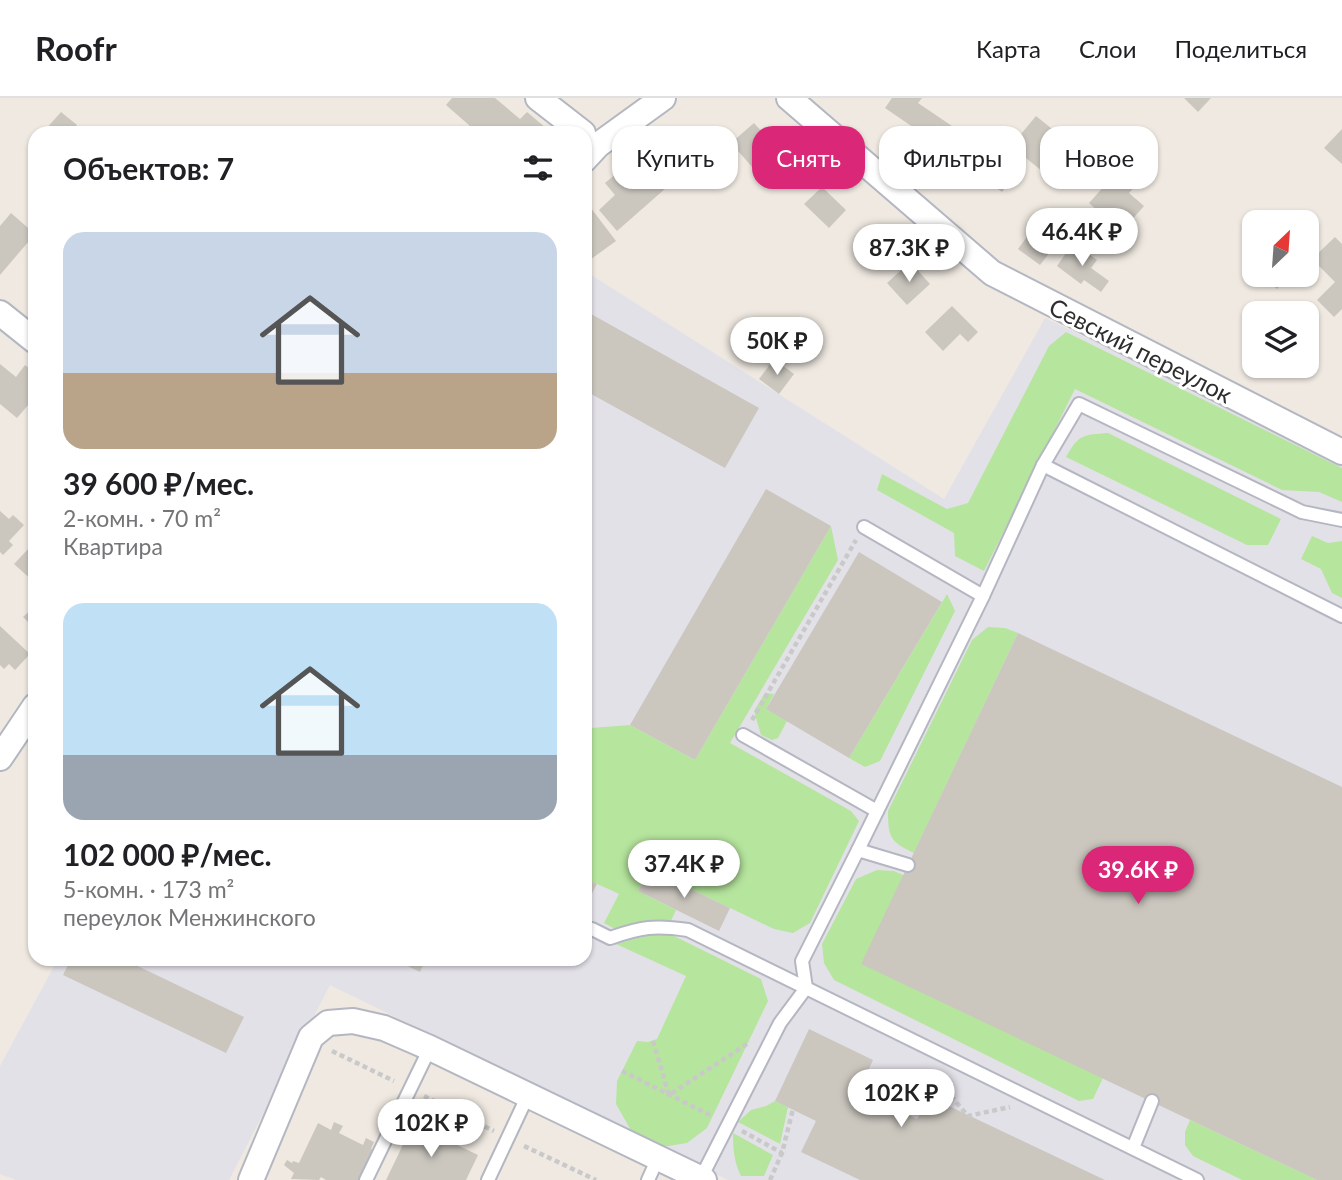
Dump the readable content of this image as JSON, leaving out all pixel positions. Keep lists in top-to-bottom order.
{
  "streets": {
    "street": ["Севский переулок"]
  },
  "north": "top right",
  "page": {
    "header": "Roofr",
    "nav": ["Карта", "Слои", "Поделиться"],
    "chip": [
      "Купить",
      "Снять",
      "Фильтры",
      "Новое"
    ],
    "heading": "Объектов: 7",
    "price": [
      "46.4K ₽",
      "87.3K ₽",
      "50K ₽",
      "37.4K ₽",
      "39.6K ₽",
      "102K ₽",
      "102K ₽"
    ],
    "list": [
      {
        "name": "39 600 ₽/мес.",
        "note": "2-комн. · 70 m² · Квартира"
      },
      {
        "name": "102 000 ₽/мес.",
        "note": "5-комн. · 173 m² · переулок Менжинского"
      }
    ]
  }
}
